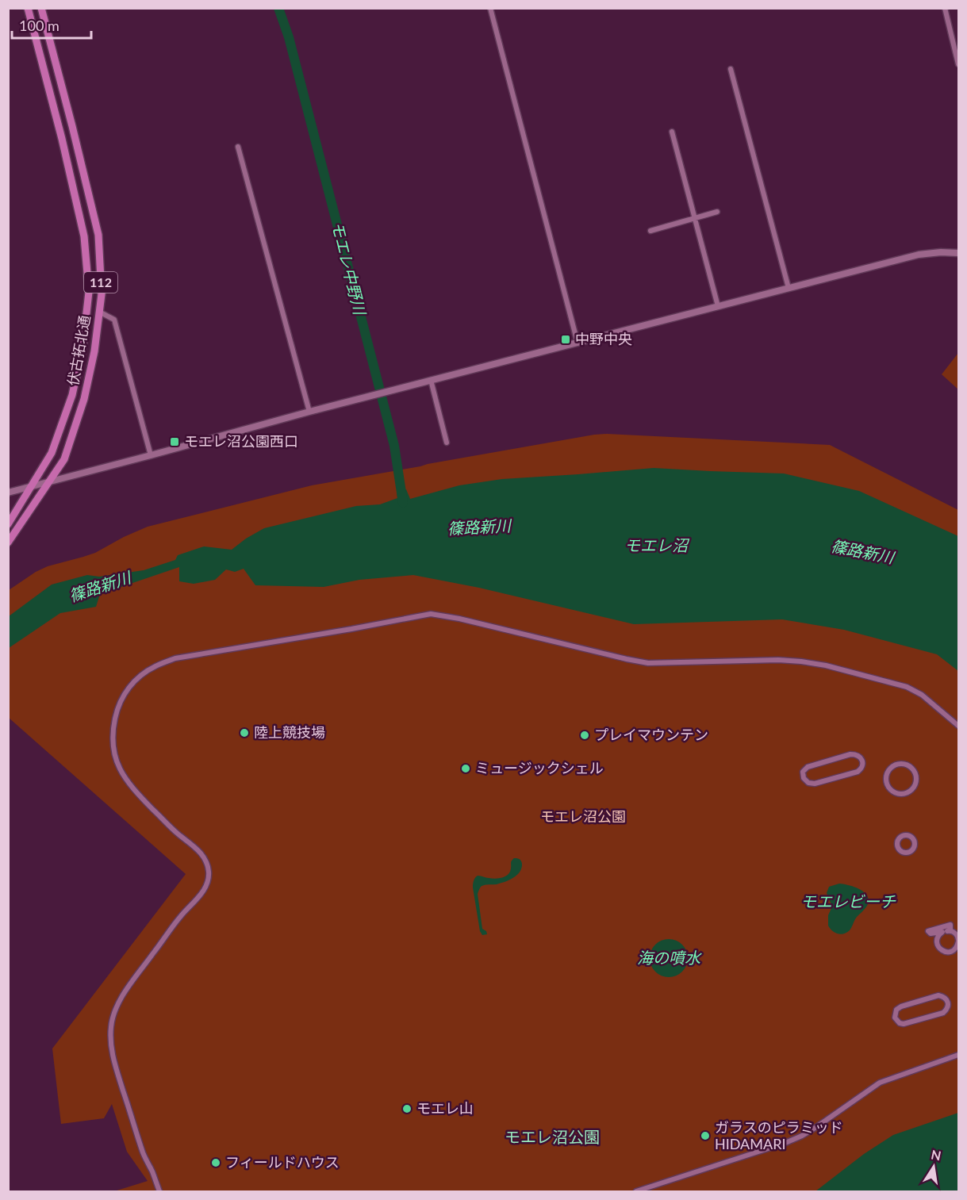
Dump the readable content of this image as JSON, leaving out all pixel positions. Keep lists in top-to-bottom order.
{
  "streets": {
    "main road": ["112", "伏古拓北通"]
  },
  "districts": ["モエレ沼公園"],
  "water": [
    "モエレ中野川",
    "篠路新川",
    "モエレ沼",
    "モエレビーチ",
    "海の噴水"
  ],
  "parks": ["モエレ沼公園"],
  "places": {
    "transit": ["中野中央", "モエレ沼公園西口"],
    "other": [
      "陸上競技場",
      "プレイマウンテン",
      "ミュージックシェル",
      "モエレ山",
      "ガラスのピラミッド HIDAMARI",
      "フィールドハウス"
    ]
  },
  "scale_bar": "100 m",
  "north": "top"
}
